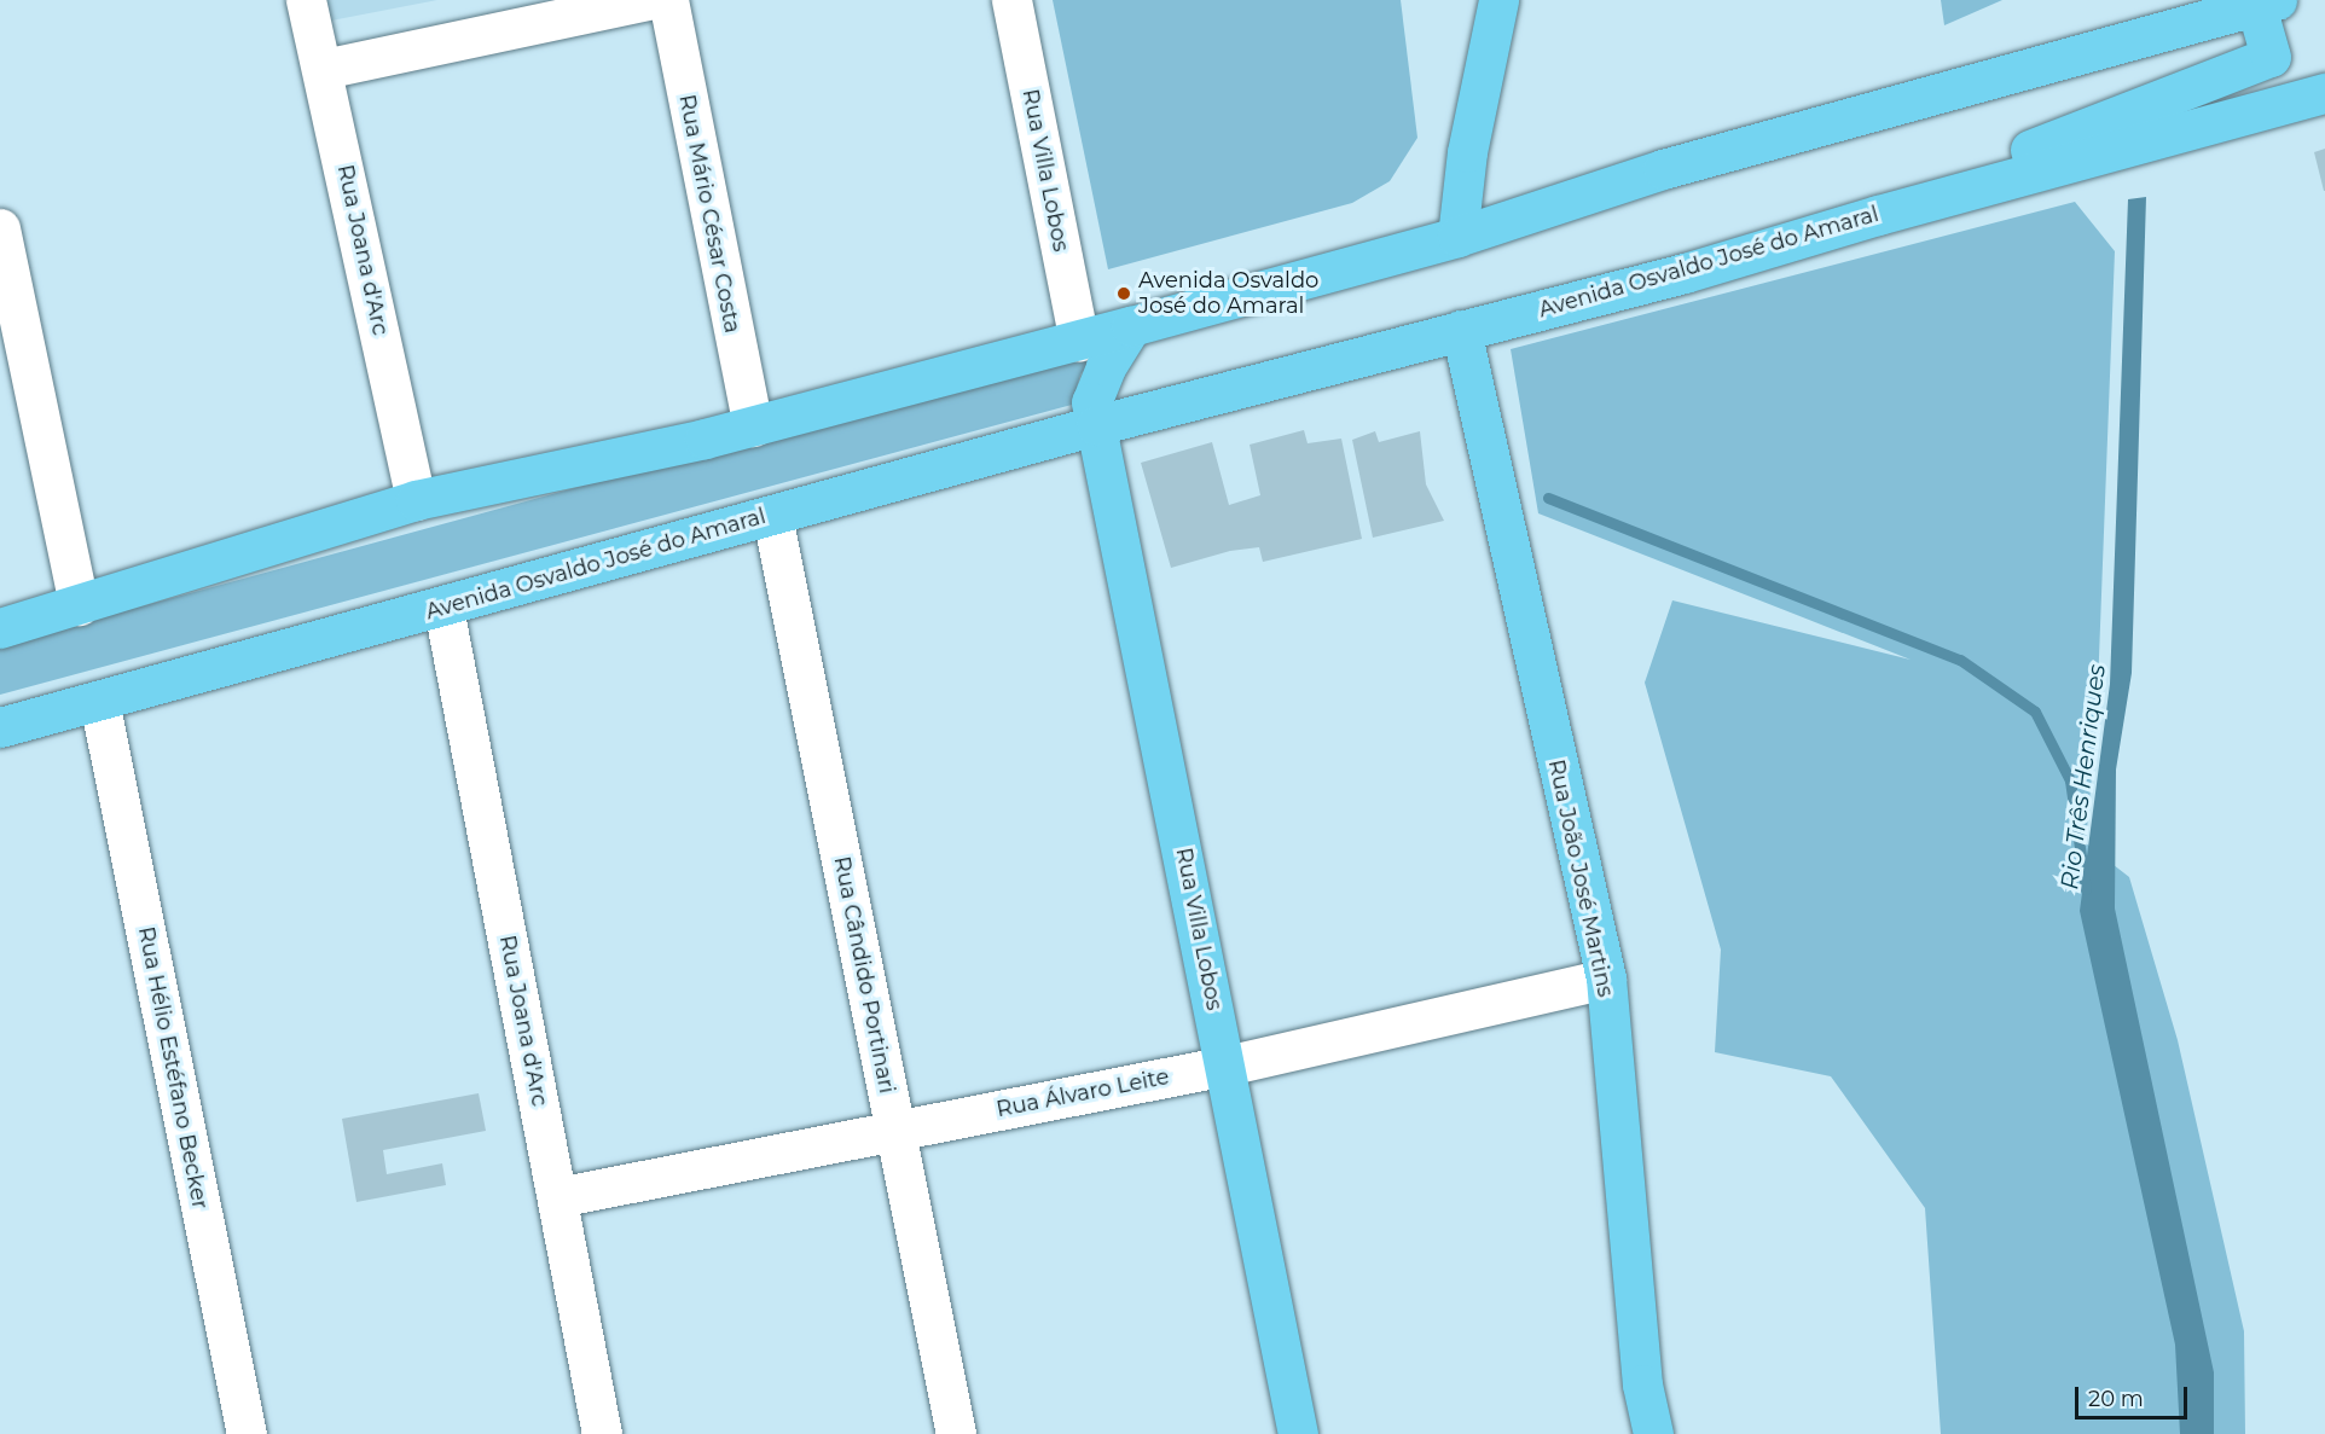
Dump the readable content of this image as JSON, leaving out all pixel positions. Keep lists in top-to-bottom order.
{
  "streets": {
    "main road": ["Rua Villa Lobos", "Avenida Osvaldo José do Amaral", "Rua João José Martins"],
    "street": [
      "Rua Mário César Costa",
      "Rua Joana d'Arc",
      "Rua Cândido Portinari",
      "Rua Hélio Estéfano Becker",
      "Rua Álvaro Leite"
    ]
  },
  "crossings": [
    ["Rua Villa Lobos", "Avenida Osvaldo José do Amaral"],
    ["Rua Villa Lobos", "Rua Álvaro Leite"],
    ["Rua Joana d'Arc", "Avenida Osvaldo José do Amaral"],
    ["Rua Joana d'Arc", "Rua Álvaro Leite"],
    ["Avenida Osvaldo José do Amaral", "Rua João José Martins"],
    ["Avenida Osvaldo José do Amaral", "Rua Cândido Portinari"],
    ["Avenida Osvaldo José do Amaral", "Rua Hélio Estéfano Becker"],
    ["Rua João José Martins", "Rua Álvaro Leite"],
    ["Rua Cândido Portinari", "Rua Álvaro Leite"]
  ],
  "water": ["Rio Três Henriques"],
  "places": ["Avenida Osvaldo José do Amaral"],
  "scale_bar": "20 m"
}
